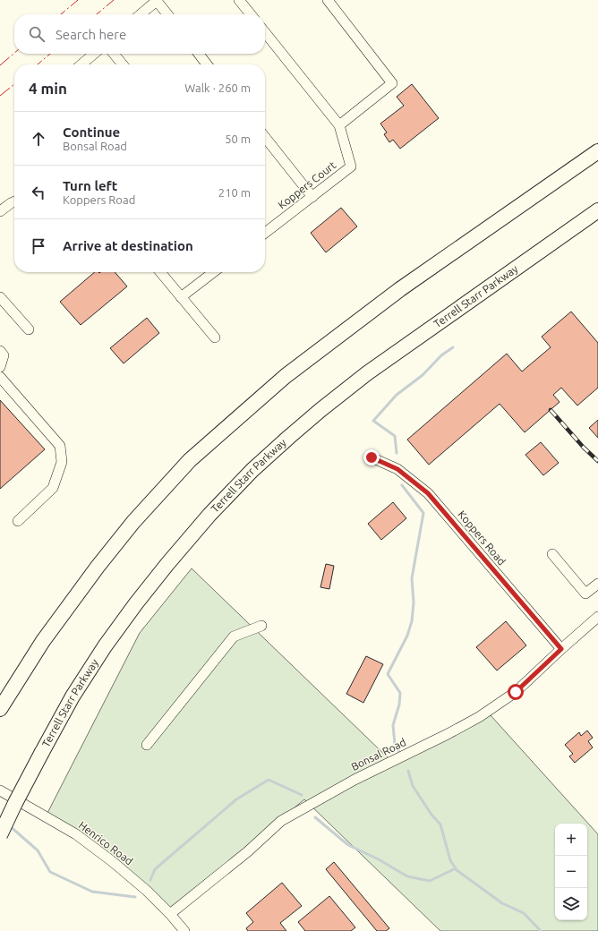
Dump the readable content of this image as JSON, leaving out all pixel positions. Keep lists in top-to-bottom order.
{
  "streets": {
    "highway": ["Terrell Starr Parkway"],
    "street": [
      "Koppers Court",
      "Koppers Road",
      "Bonsal Road",
      "Henrico Road"
    ]
  },
  "crossings": [
    ["Koppers Road", "Bonsal Road"],
    ["Bonsal Road", "Henrico Road"]
  ],
  "page": {
    "search": "Search here",
    "heading": ["4 min", "Walk · 260 m"],
    "list": [
      ["Continue", "Bonsal Road", "50 m"],
      ["Turn left", "Koppers Road", "210 m"],
      "Arrive at destination"
    ],
    "map_buttons": ["+", "−"]
  }
}
